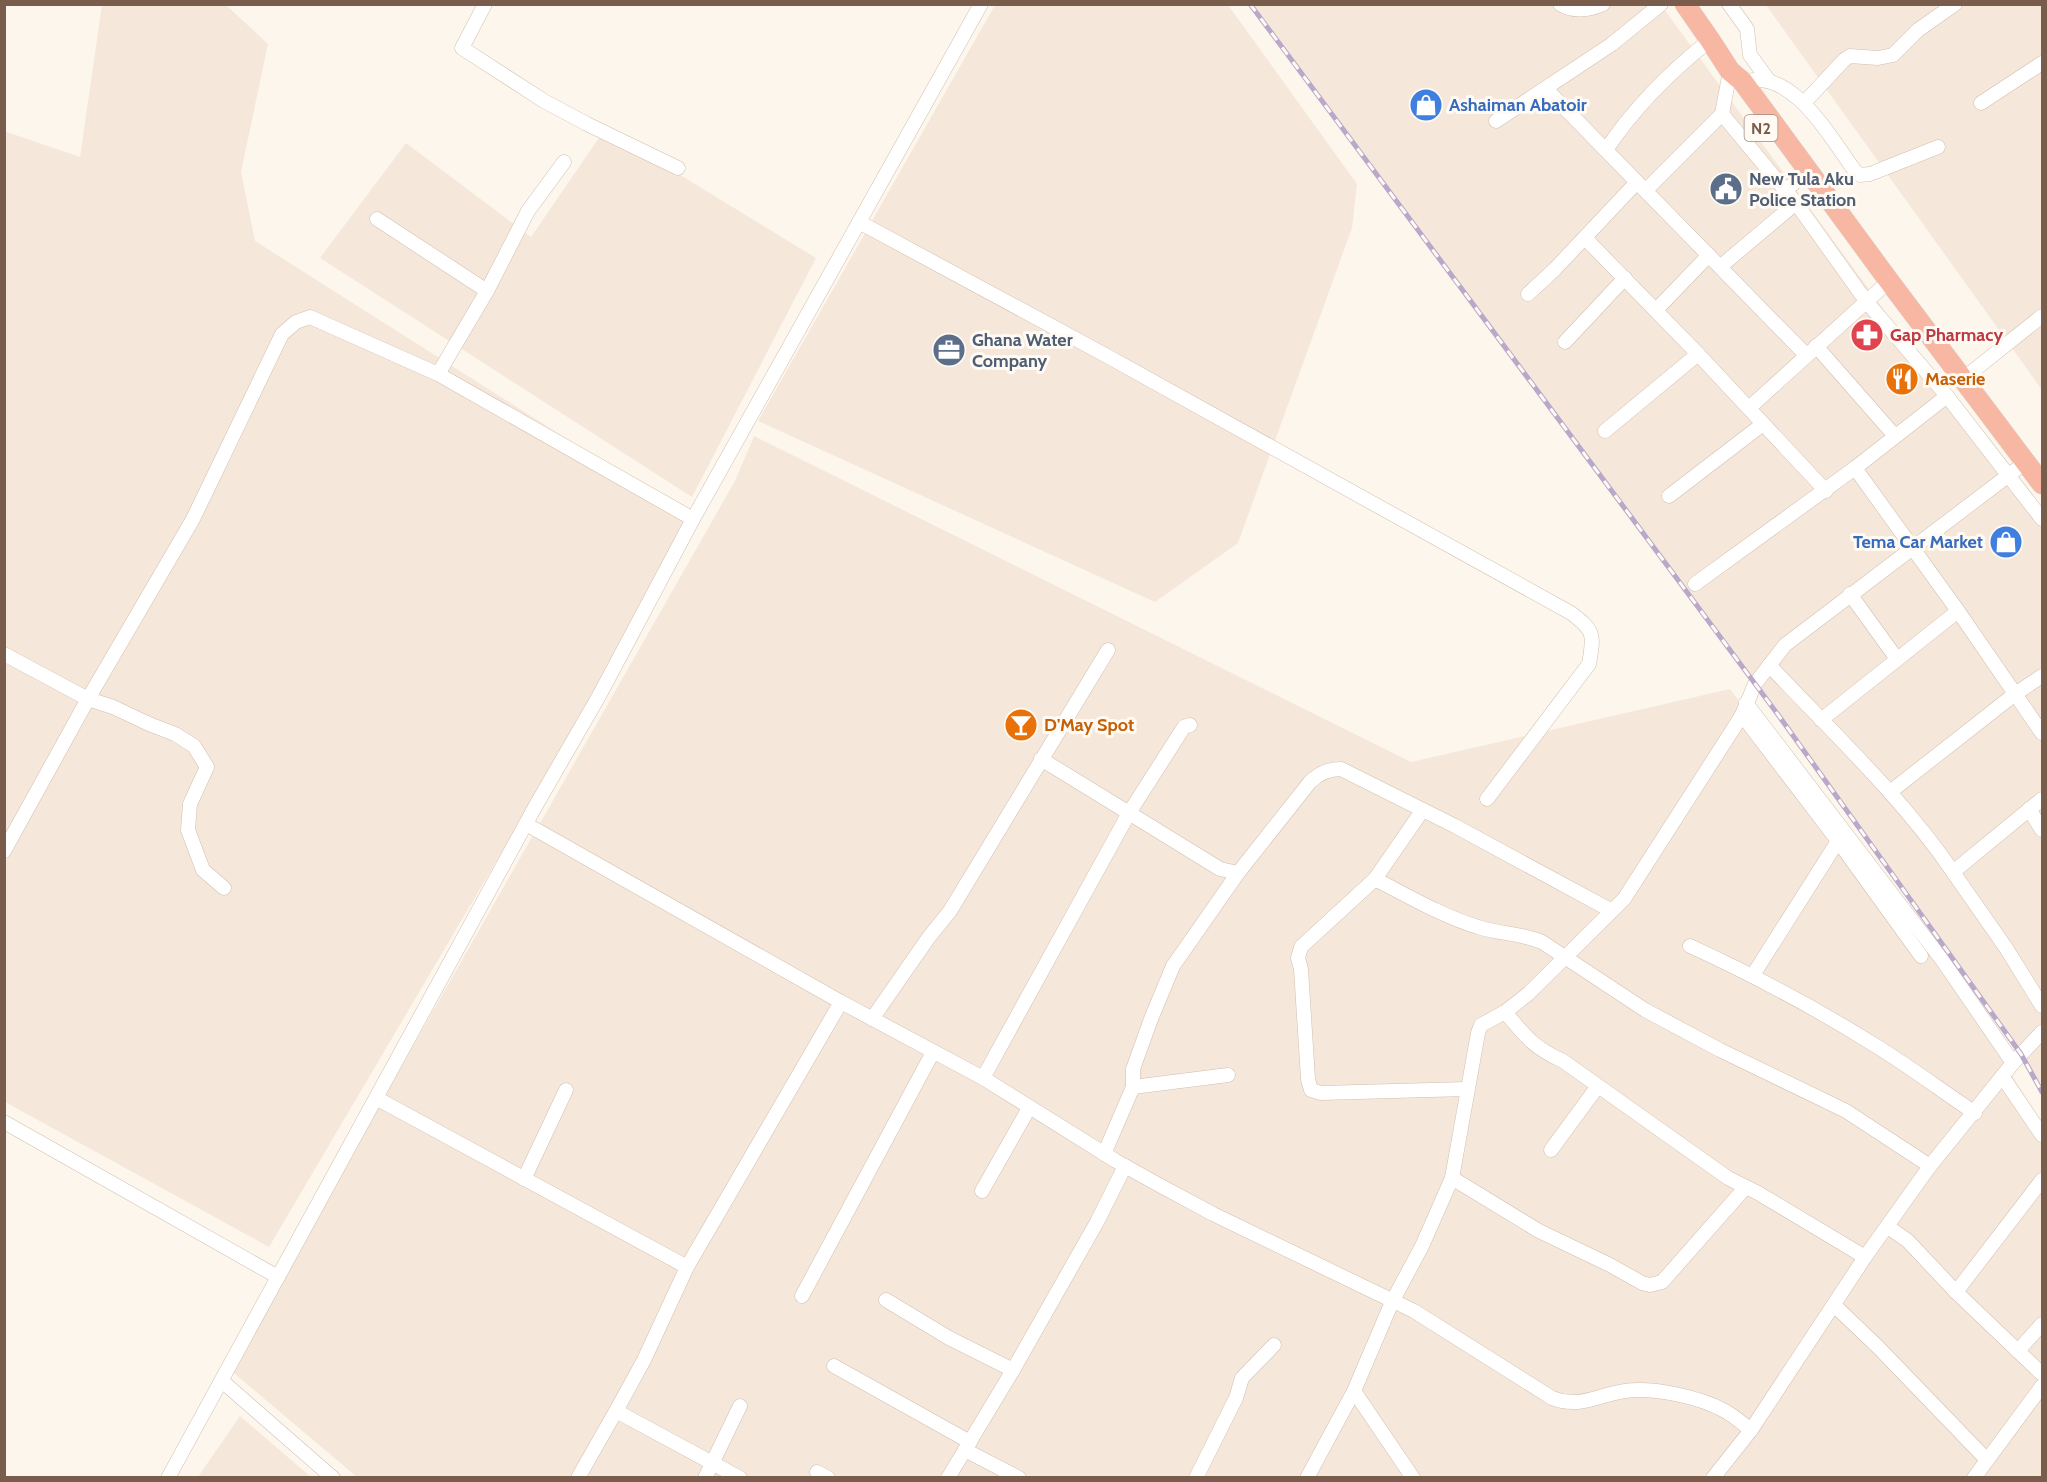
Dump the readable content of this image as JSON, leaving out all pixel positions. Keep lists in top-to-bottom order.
{
  "streets": {
    "highway": ["N2"]
  },
  "places": {
    "shop": ["Ashaiman Abatoir", "Tema Car Market"],
    "public building": ["New Tula Aku Police Station"],
    "pharmacy": ["Gap Pharmacy"],
    "office": ["Ghana Water Company"],
    "restaurant": ["Maserie"],
    "bar": ["D'May Spot"]
  }
}
